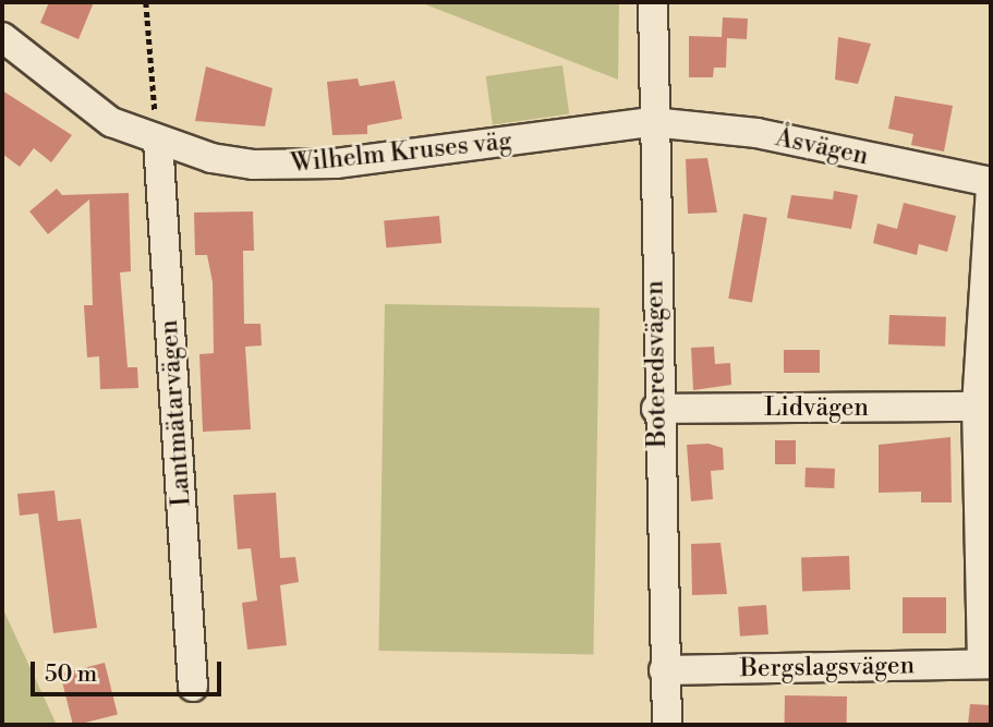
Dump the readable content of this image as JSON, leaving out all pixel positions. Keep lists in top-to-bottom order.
{
  "streets": {
    "street": [
      "Åsvägen",
      "Wilhelm Kruses väg",
      "Boteredsvägen",
      "Lidvägen",
      "Lantmätarvägen",
      "Bergslagsvägen"
    ]
  },
  "crossings": [
    ["Åsvägen", "Wilhelm Kruses väg"],
    ["Åsvägen", "Boteredsvägen"],
    ["Wilhelm Kruses väg", "Boteredsvägen"],
    ["Wilhelm Kruses väg", "Lantmätarvägen"],
    ["Boteredsvägen", "Lidvägen"],
    ["Boteredsvägen", "Bergslagsvägen"]
  ],
  "scale_bar": "50 m"
}
